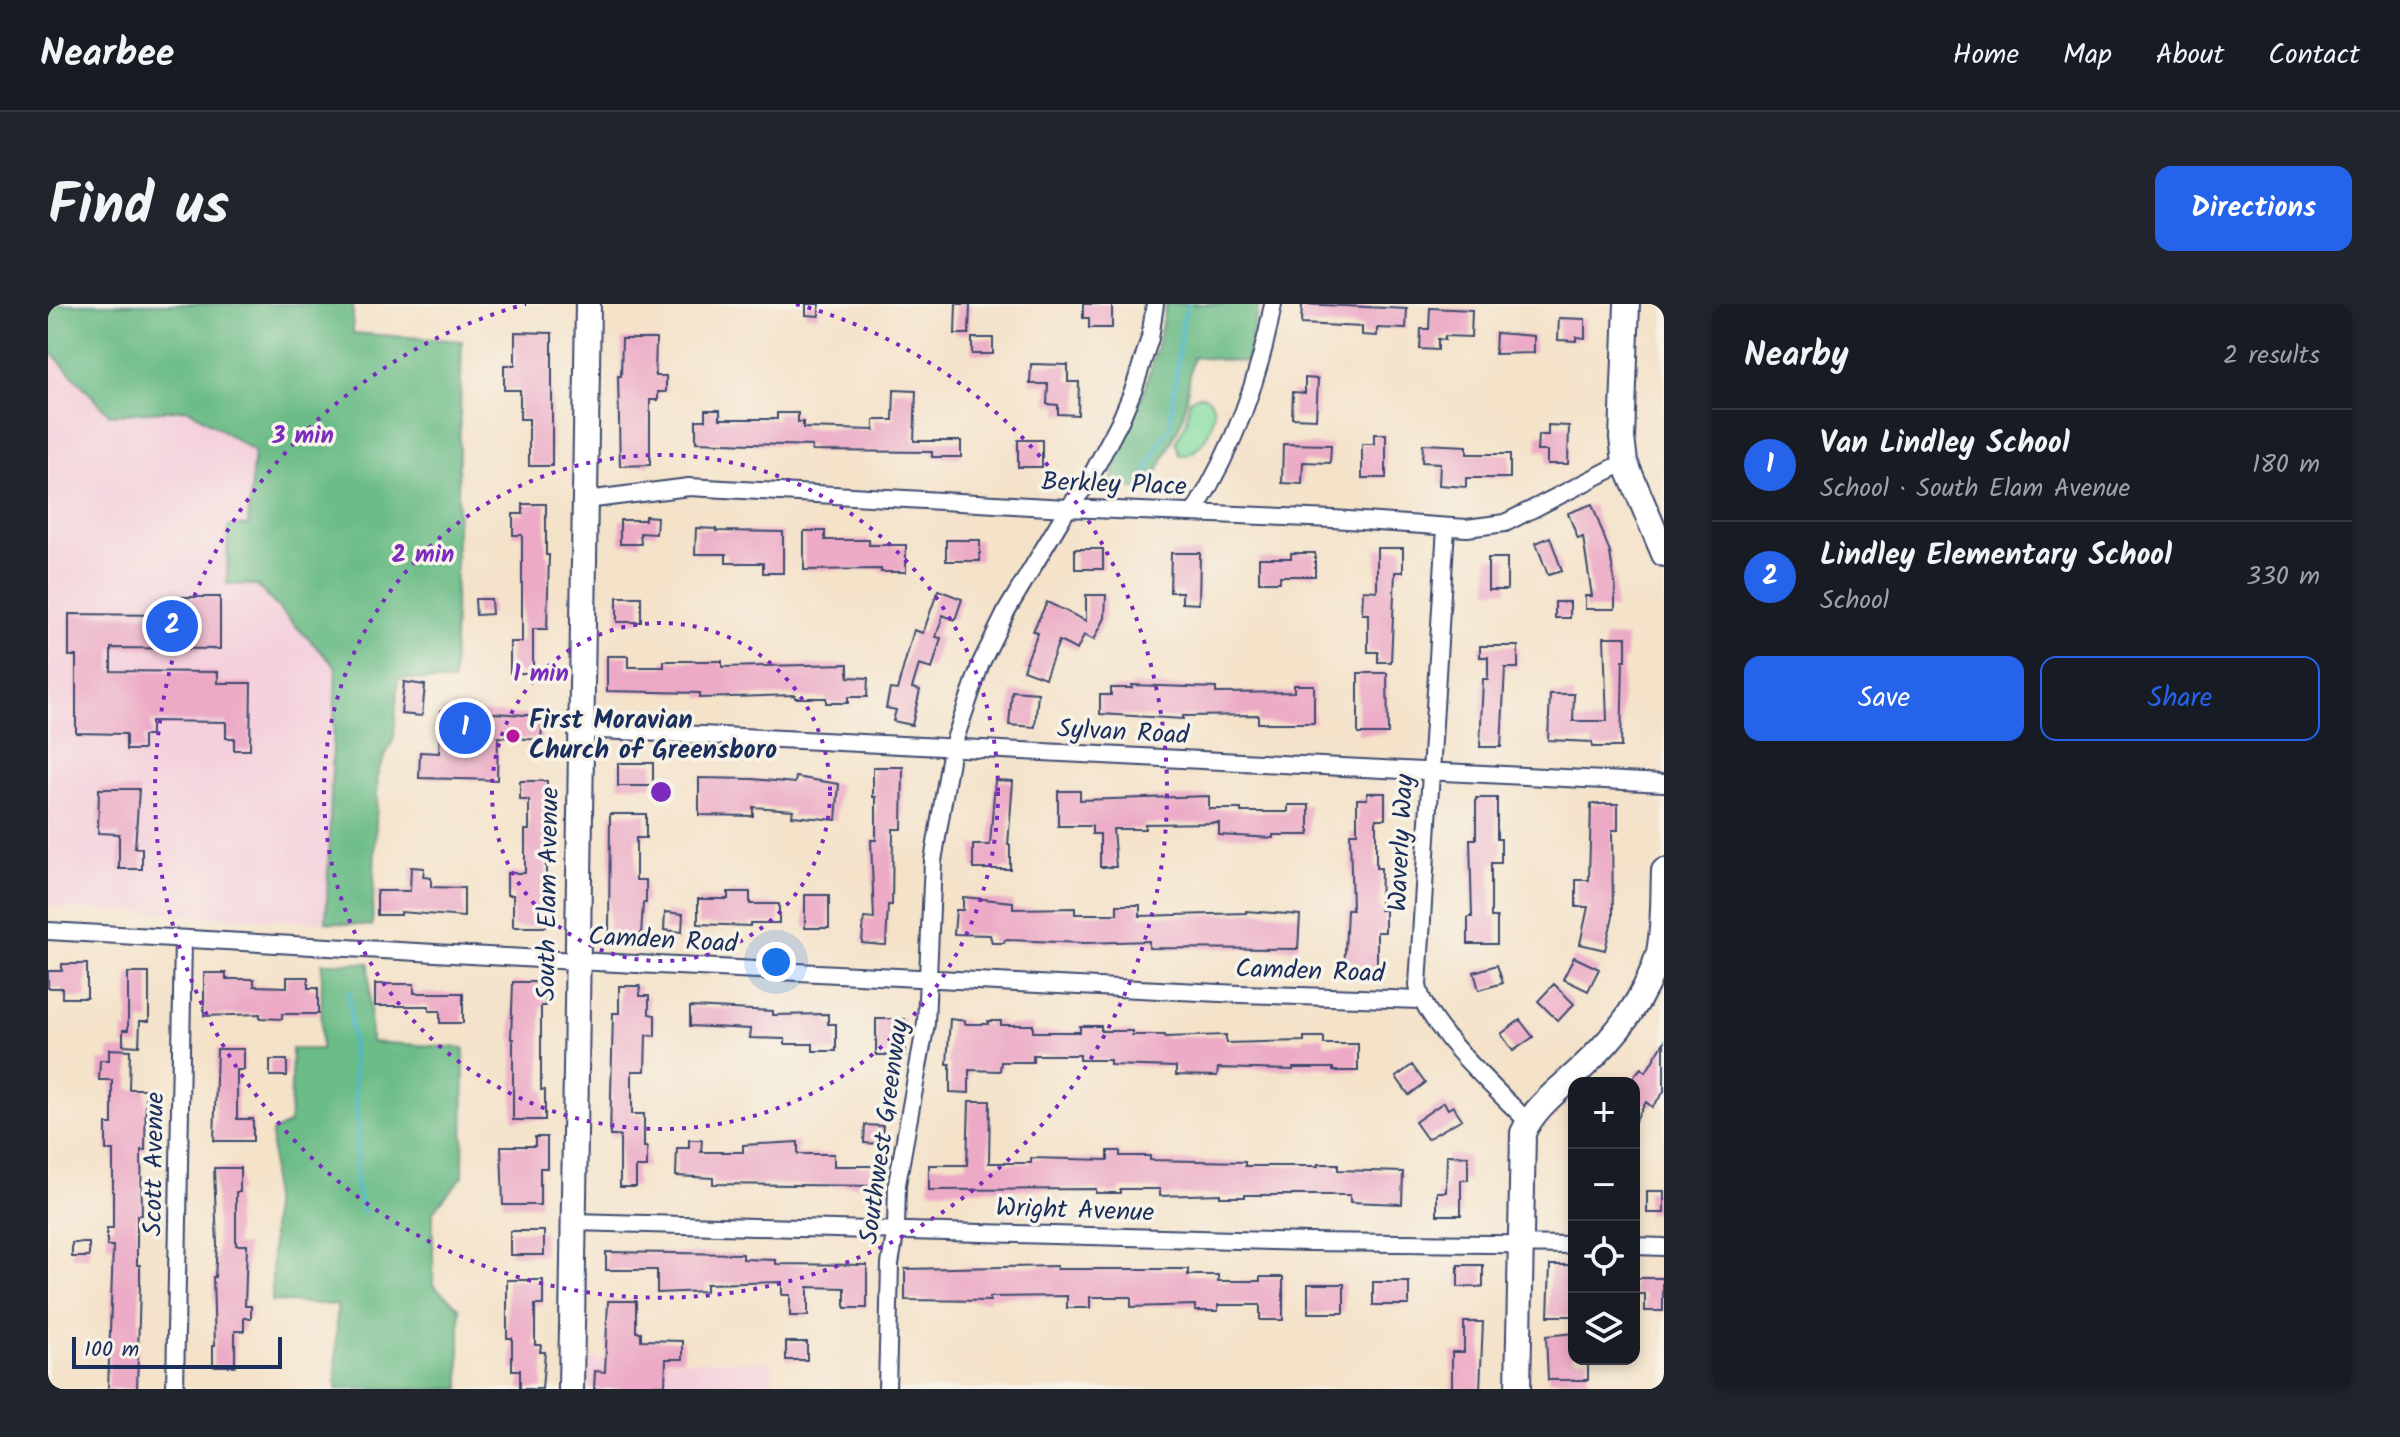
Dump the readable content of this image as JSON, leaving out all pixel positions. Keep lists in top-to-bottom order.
{
  "streets": {
    "street": [
      "Berkley Place",
      "Sylvan Road",
      "Waverly Way",
      "South Elam Avenue",
      "Camden Road",
      "Southwest Greenway",
      "Scott Avenue",
      "Wright Avenue"
    ]
  },
  "crossings": [
    ["Berkley Place", "Waverly Way"],
    ["Berkley Place", "South Elam Avenue"],
    ["Berkley Place", "Southwest Greenway"],
    ["Sylvan Road", "Waverly Way"],
    ["Sylvan Road", "South Elam Avenue"],
    ["Sylvan Road", "Southwest Greenway"],
    ["Waverly Way", "Camden Road"],
    ["South Elam Avenue", "Camden Road"],
    ["South Elam Avenue", "Wright Avenue"],
    ["Camden Road", "Southwest Greenway"],
    ["Camden Road", "Scott Avenue"],
    ["Southwest Greenway", "Wright Avenue"]
  ],
  "places": ["First Moravian Church of Greensboro"],
  "scale_bar": "100 m",
  "page": {
    "header": "Nearbee",
    "nav": [
      "Home",
      "Map",
      "About",
      "Contact"
    ],
    "title": "Find us",
    "buttons": [
      "Directions",
      ["Save", "Share"]
    ],
    "heading": ["Nearby", "2 results"],
    "list": [
      {
        "mark": "1",
        "name": "Van Lindley School",
        "note": "School · South Elam Avenue",
        "value": "180 m"
      },
      {
        "mark": "2",
        "name": "Lindley Elementary School",
        "note": "School",
        "value": "330 m"
      }
    ],
    "pins": ["2", "1"],
    "map_buttons": ["+", "−"],
    "scale": "100 m"
  },
  "rings": ["3 min", "2 min", "1 min"]
}
